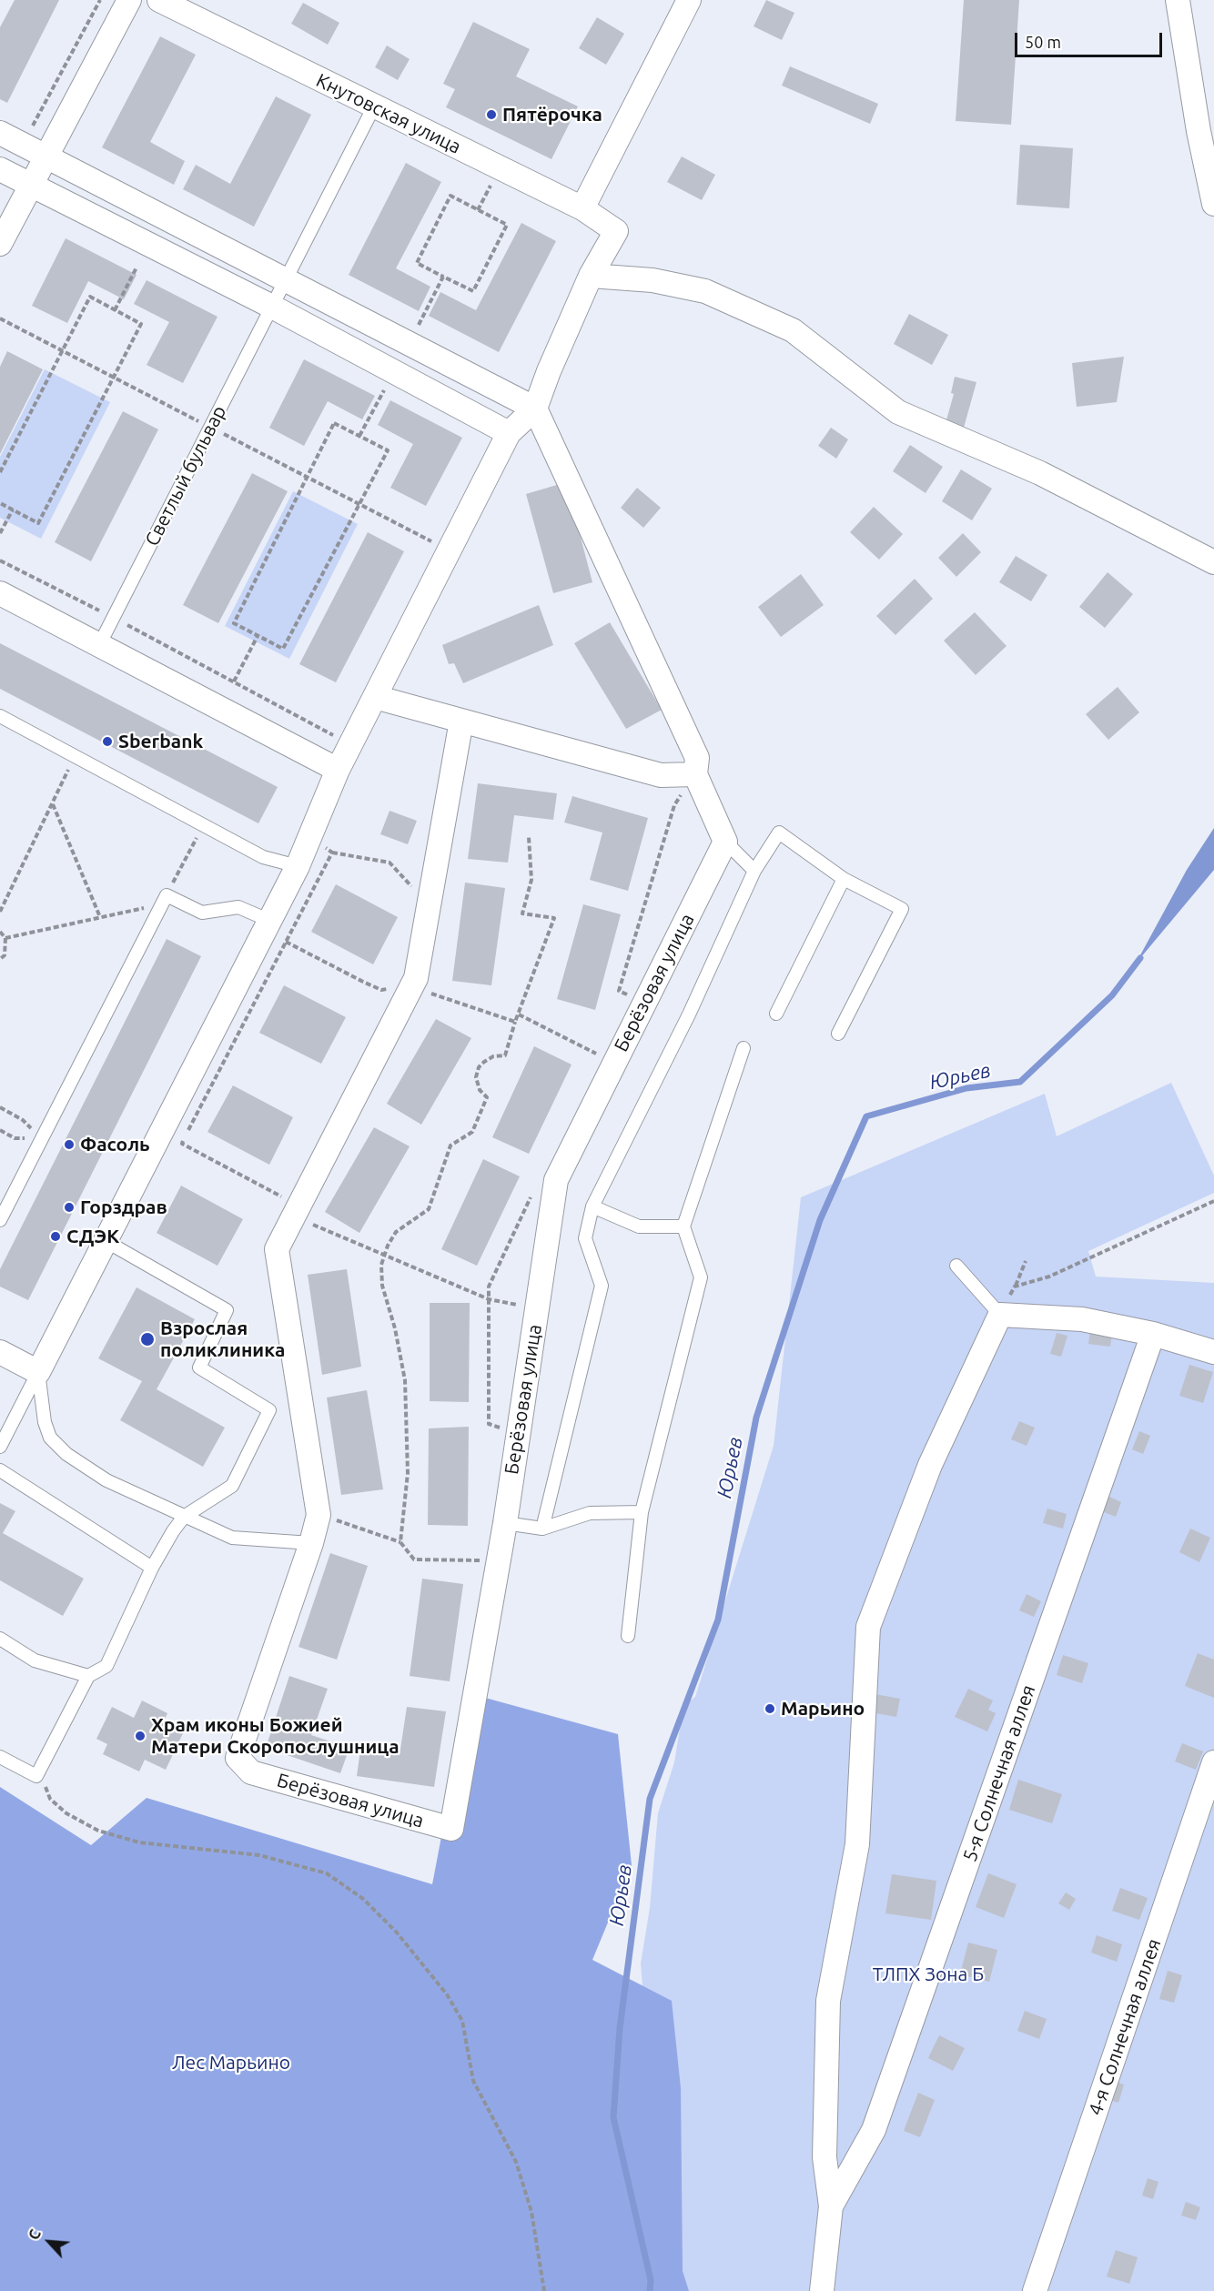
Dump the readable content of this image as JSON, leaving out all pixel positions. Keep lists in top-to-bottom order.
{
  "streets": {
    "street": [
      "Кнутовская улица",
      "Берёзовая улица",
      "5-я Солнечная аллея",
      "4-я Солнечная аллея"
    ],
    "lane": ["Светлый бульвар"]
  },
  "crossings": [
    ["Кнутовская улица", "Светлый бульвар"]
  ],
  "water": ["Юрьев"],
  "parks": ["ТЛПХ Зона Б", "Лес Марьино"],
  "places": [
    "Пятёрочка",
    "Sberbank",
    "Фасоль",
    "Горздрав",
    "СДЭК",
    "Взрослая поликлиника",
    "Марьино",
    "Храм иконы Божией Матери Скоропослушница"
  ],
  "scale_bar": "50 m",
  "north": "top left"
}
